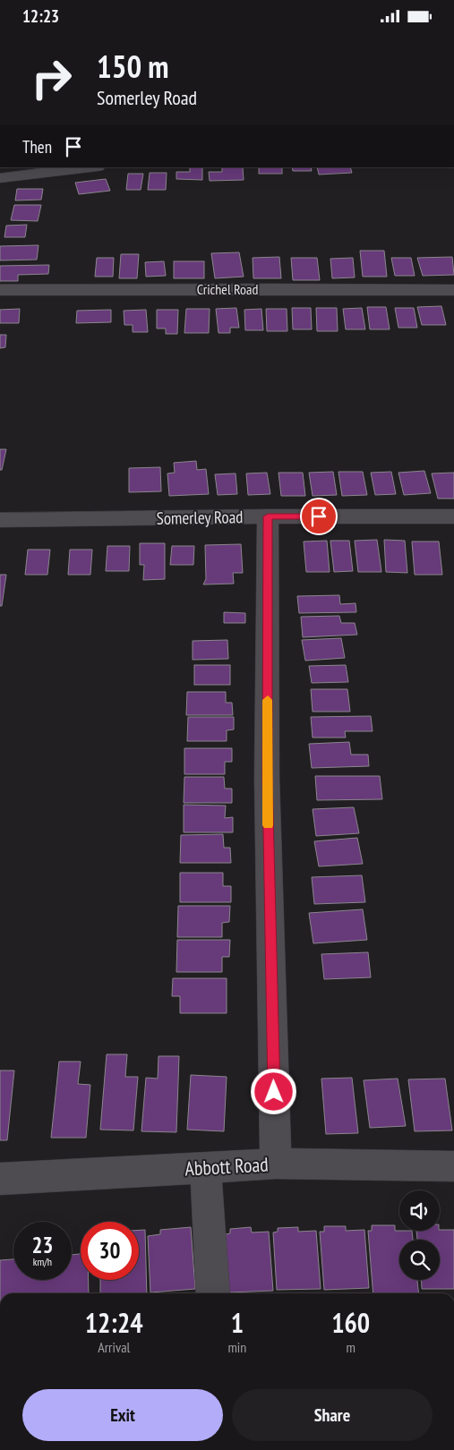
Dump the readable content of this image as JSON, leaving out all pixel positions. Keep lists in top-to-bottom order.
{
  "streets": {
    "street": ["Crichel Road", "Somerley Road", "Abbott Road"]
  },
  "page": {
    "status": "12:23",
    "turn": ["150 m", "Somerley Road"],
    "then": "Then",
    "speed": "23 km/h",
    "limit": "30",
    "eta": [
      "12:24",
      "Arrival",
      "1",
      "min",
      "160",
      "m"
    ],
    "buttons": ["Exit", "Share"]
  }
}
